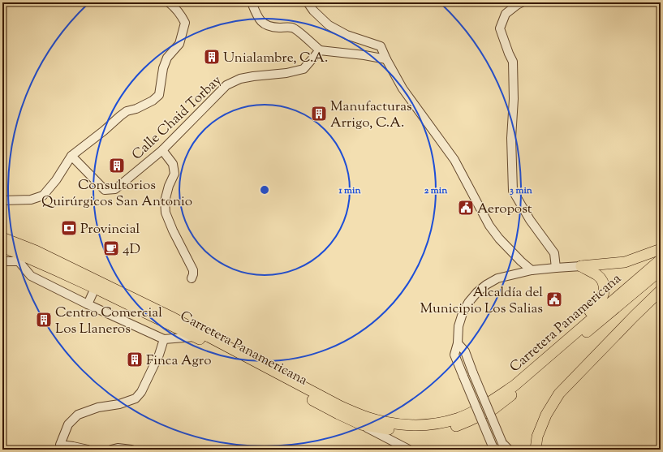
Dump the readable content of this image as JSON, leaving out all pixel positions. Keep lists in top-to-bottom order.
{
  "streets": {
    "main road": ["Carretera Panamericana"],
    "street": ["Calle Chaid Torbay"]
  },
  "places": {
    "building": [
      "Unialambre, C.A.",
      "Manufacturas Arrigo, C.A.",
      "Consultorios Quirúrgicos San Antonio",
      "Centro Comercial Los Llaneros",
      "Finca Agro"
    ],
    "public building": ["Aeropost", "Alcaldía del Municipio Los Salias"],
    "bank": ["Provincial"],
    "cafe": ["4D"]
  },
  "rings": ["1 min", "2 min", "3 min"]
}
